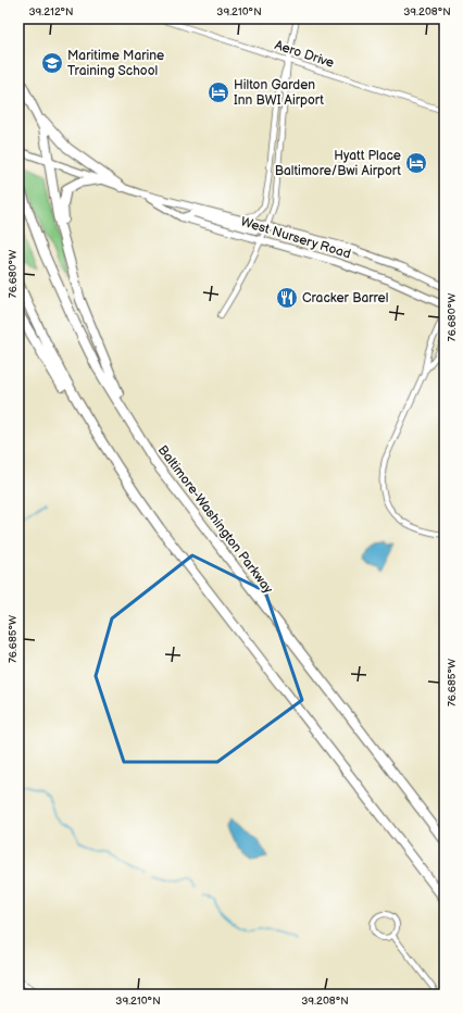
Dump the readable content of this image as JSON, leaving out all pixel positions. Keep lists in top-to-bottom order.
{
  "streets": {
    "highway": ["Baltimore-Washington Parkway"],
    "main road": ["West Nursery Road"],
    "street": ["Aero Drive"]
  },
  "places": {
    "school or university": ["Maritime Marine Training School"],
    "hotel": ["Hilton Garden Inn BWI Airport", "Hyatt Place Baltimore/Bwi Airport"],
    "restaurant": ["Cracker Barrel"]
  },
  "coordinates": [
    "39.212°N",
    "39.210°N",
    "39.208°N",
    "76.680°W",
    "76.685°W"
  ]
}
